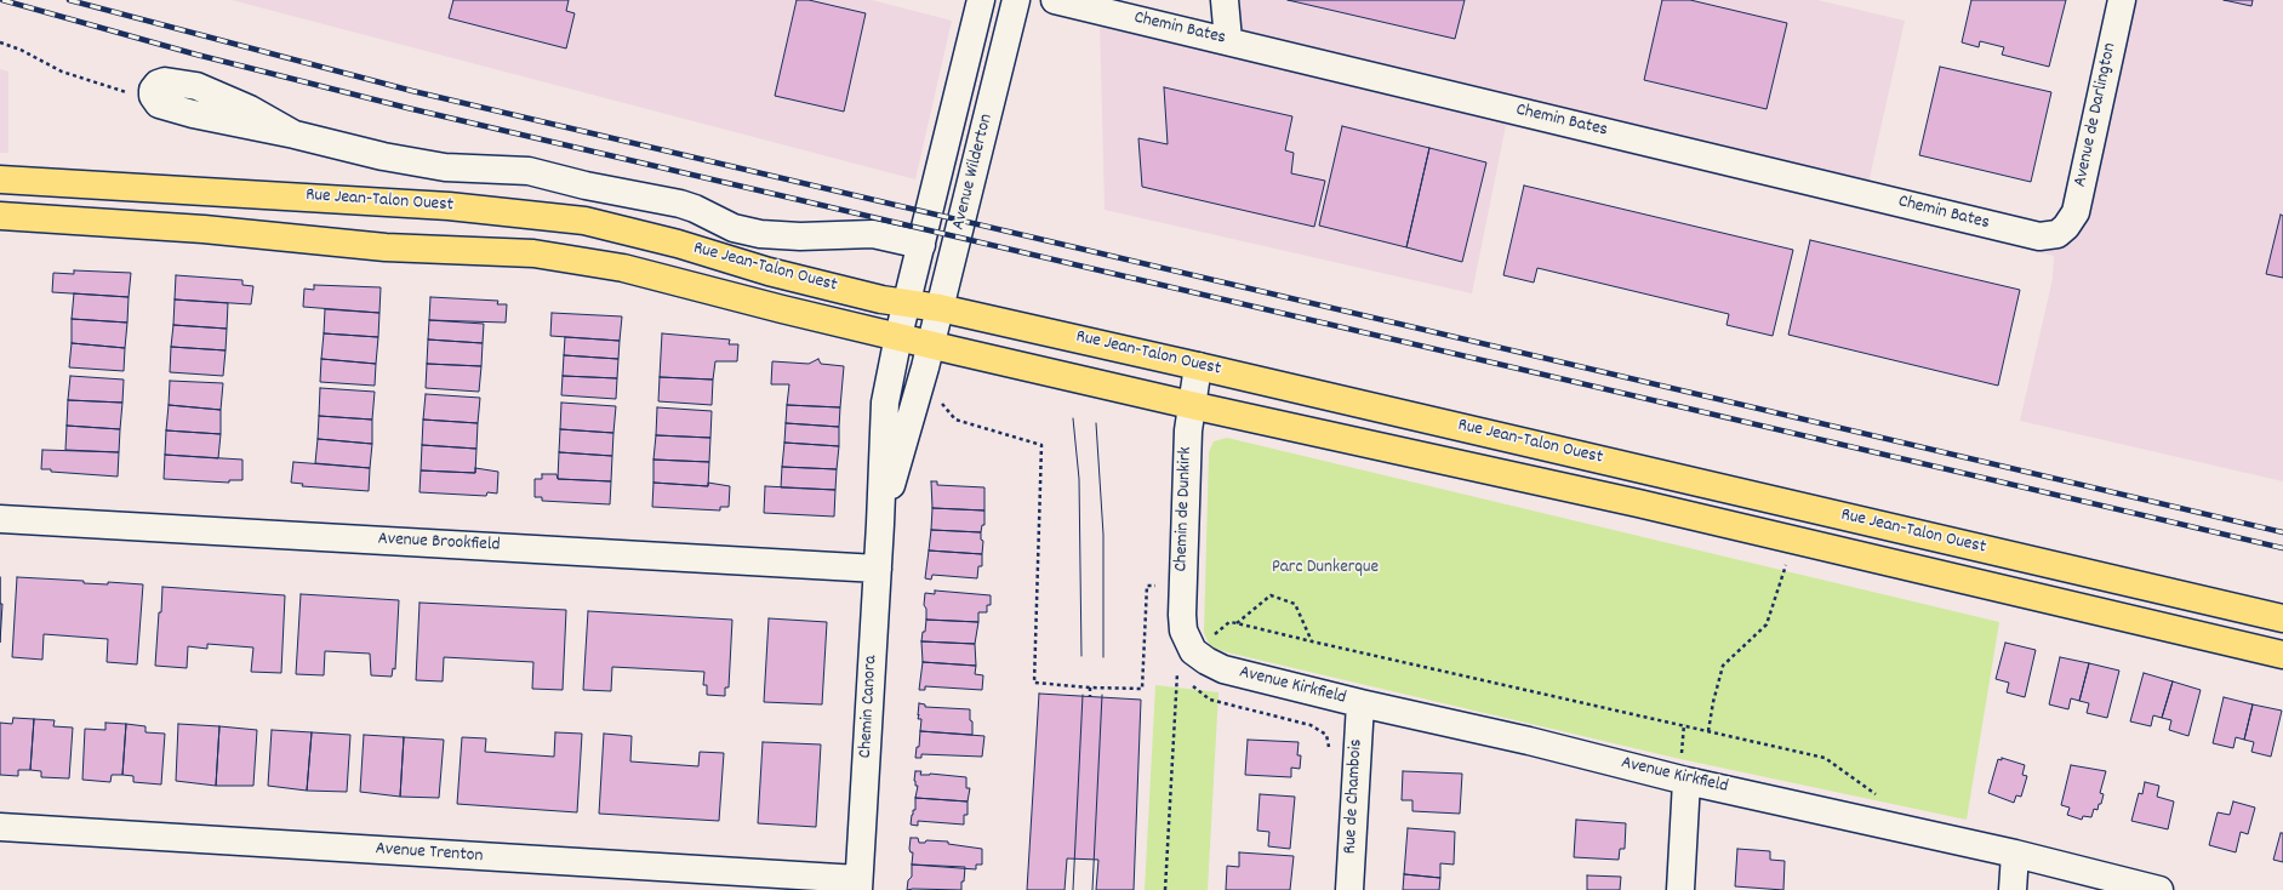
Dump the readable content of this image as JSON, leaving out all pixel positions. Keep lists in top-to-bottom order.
{
  "streets": {
    "main road": ["Rue Jean-Talon Ouest"],
    "street": [
      "Chemin Bates",
      "Avenue de Darlington",
      "Avenue Wilderton",
      "Chemin de Dunkirk",
      "Avenue Brookfield",
      "Avenue Kirkfield",
      "Chemin Canora",
      "Rue de Chambois",
      "Avenue Trenton"
    ]
  },
  "crossings": [
    ["Chemin Bates", "Avenue de Darlington"],
    ["Avenue Wilderton", "Rue Jean-Talon Ouest"],
    ["Avenue Wilderton", "Chemin Canora"],
    ["Rue Jean-Talon Ouest", "Chemin de Dunkirk"],
    ["Rue Jean-Talon Ouest", "Chemin Canora"],
    ["Chemin de Dunkirk", "Avenue Kirkfield"],
    ["Avenue Brookfield", "Chemin Canora"],
    ["Avenue Kirkfield", "Rue de Chambois"],
    ["Chemin Canora", "Avenue Trenton"]
  ],
  "parks": ["Parc Dunkerque"]
}
